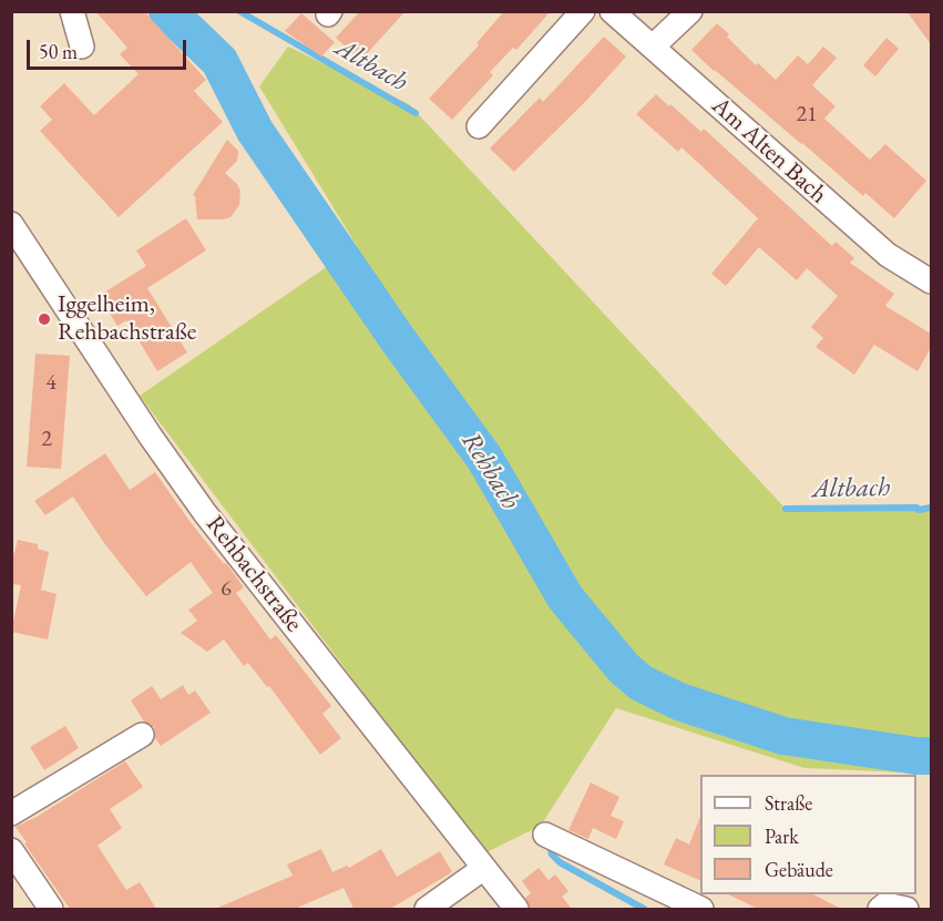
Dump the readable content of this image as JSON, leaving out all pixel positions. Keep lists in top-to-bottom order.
{
  "streets": {
    "street": ["Am Alten Bach", "Rehbachstraße"]
  },
  "water": ["Altbach", "Rehbach"],
  "places": ["Iggelheim, Rehbachstraße"],
  "house_numbers": [
    "21",
    "4",
    "2",
    "6"
  ],
  "legend": ["Straße", "Park", "Gebäude"],
  "scale_bar": "50 m"
}
